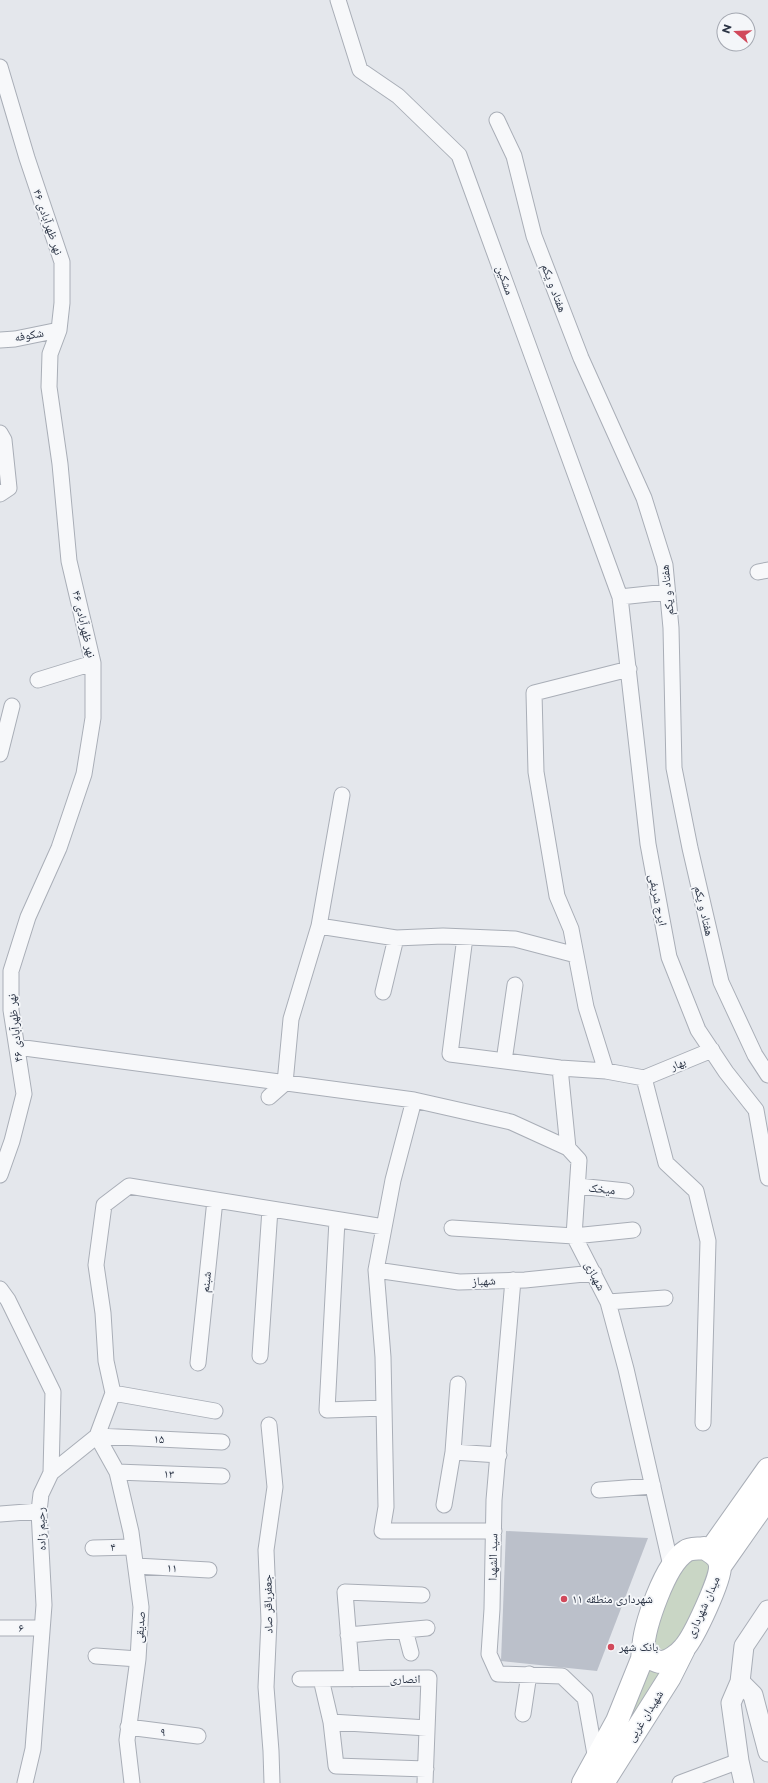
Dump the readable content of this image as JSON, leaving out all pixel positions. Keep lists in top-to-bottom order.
{
  "streets": {
    "main road": ["میدان شهرداری", "شهیدان غربی"],
    "street": [
      "نهر ظهرآبادی ۴۶",
      "مشکین",
      "هفتاد و یکم",
      "شکوفه",
      "ایرج شریفی",
      "بهار",
      "میخک",
      "شهبازی",
      "شهباز",
      "شبنم",
      "۱۵",
      "۱۳",
      "رحیم زاده",
      "۴",
      "سید الشهدا",
      "۱۱",
      "جعفرباقر صاد",
      "صدیقی",
      "۶",
      "انصاری",
      "۹"
    ]
  },
  "crossings": [
    ["نهر ظهرآبادی ۴۶", "شکوفه"],
    ["مشکین", "ایرج شریفی"],
    ["ایرج شریفی", "بهار"],
    ["شهبازی", "شهباز"],
    ["شهباز", "سید الشهدا"],
    ["۱۵", "صدیقی"],
    ["۱۳", "صدیقی"],
    ["رحیم زاده", "۶"],
    ["۴", "صدیقی"],
    ["سید الشهدا", "شهیدان غربی"],
    ["۱۱", "صدیقی"],
    ["میدان شهرداری", "شهیدان غربی"],
    ["صدیقی", "۹"]
  ],
  "places": ["شهرداری منطقه ۱۱", "بانک شهر"],
  "north": "left"
}
